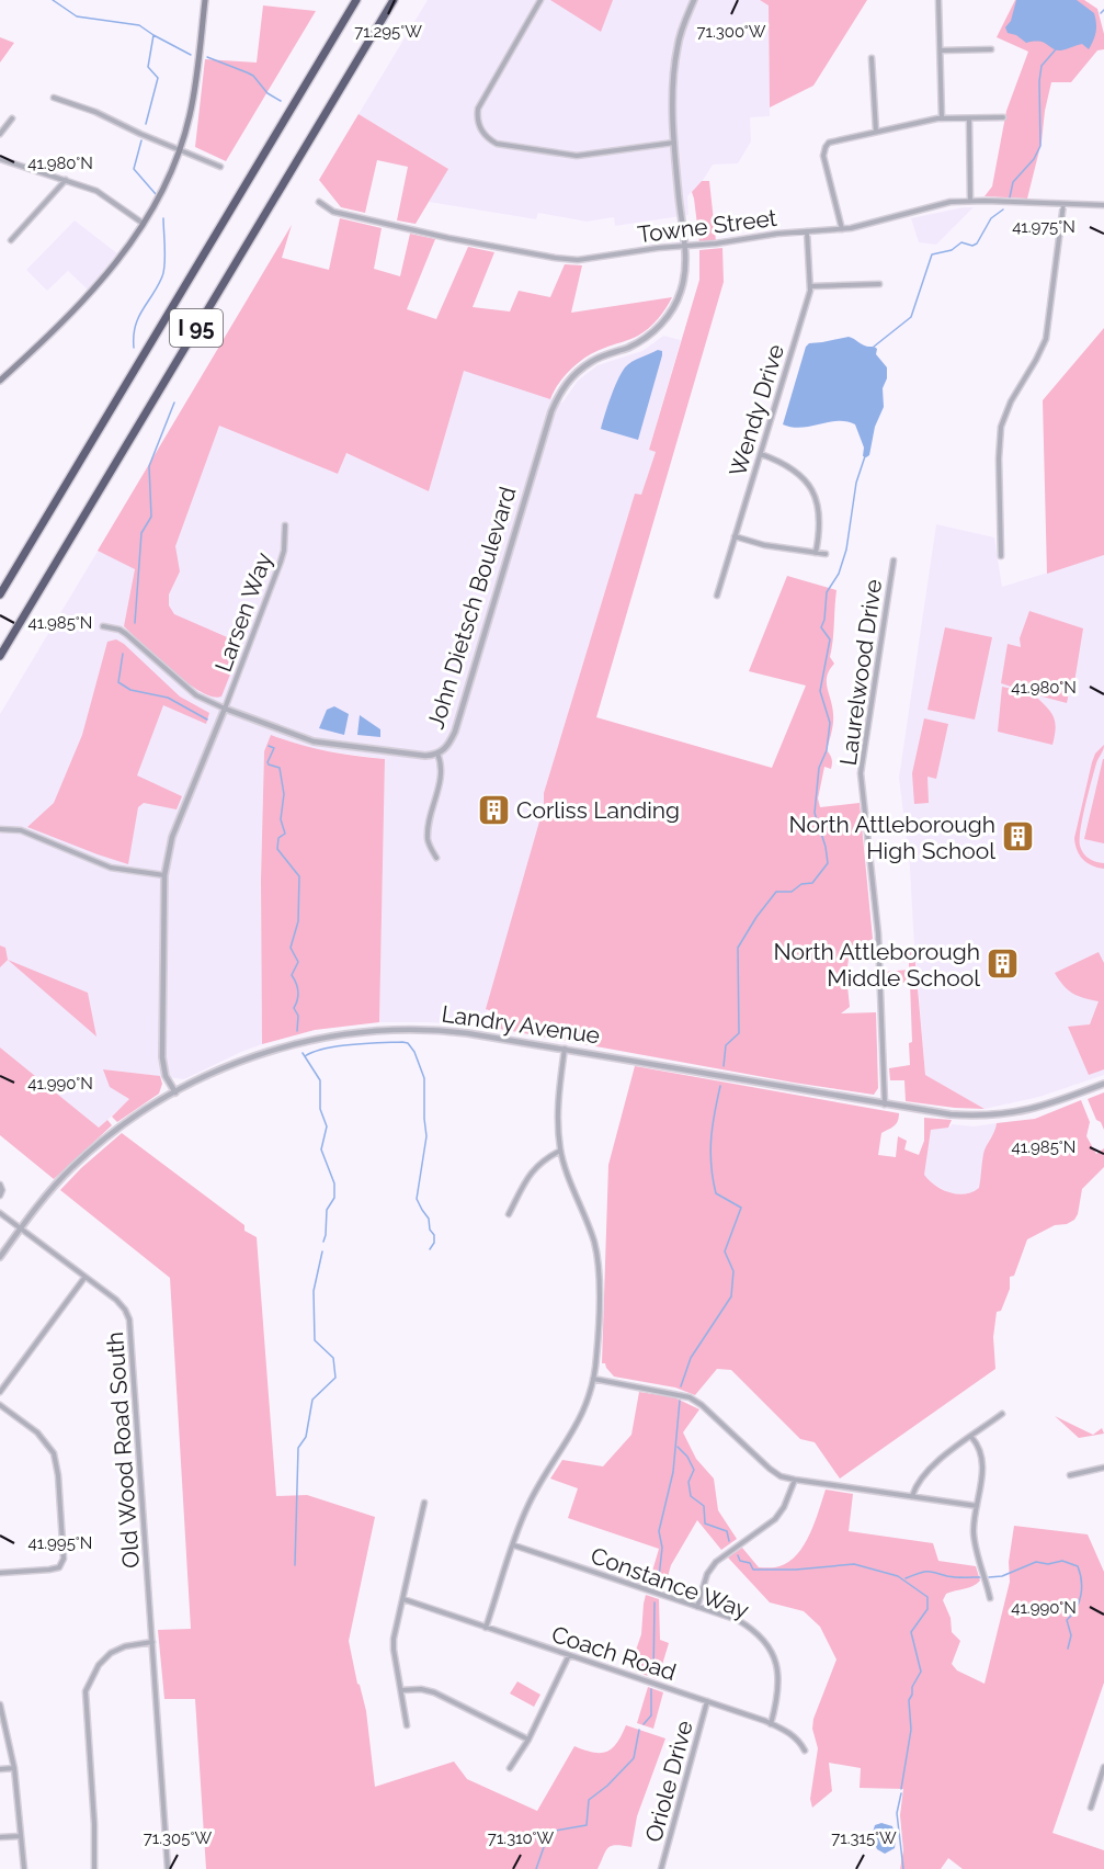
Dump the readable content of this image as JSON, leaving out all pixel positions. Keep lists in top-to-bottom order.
{
  "streets": {
    "highway": ["I 95"],
    "street": [
      "Towne Street",
      "Wendy Drive",
      "John Dietsch Boulevard",
      "Larsen Way",
      "Laurelwood Drive",
      "Landry Avenue",
      "Old Wood Road South",
      "Constance Way",
      "Coach Road",
      "Oriole Drive"
    ]
  },
  "crossings": [
    ["Towne Street", "Wendy Drive"],
    ["Towne Street", "John Dietsch Boulevard"],
    ["John Dietsch Boulevard", "Larsen Way"],
    ["Laurelwood Drive", "Landry Avenue"],
    ["Landry Avenue", "Old Wood Road South"],
    ["Constance Way", "Coach Road"],
    ["Coach Road", "Oriole Drive"]
  ],
  "places": {
    "building": ["Corliss Landing", "North Attleborough High School", "North Attleborough Middle School"]
  },
  "coordinates": [
    "71.295°W",
    "71.300°W",
    "41.980°N",
    "41.975°N",
    "41.985°N",
    "41.990°N",
    "41.995°N",
    "71.305°W",
    "71.310°W",
    "71.315°W"
  ]
}
